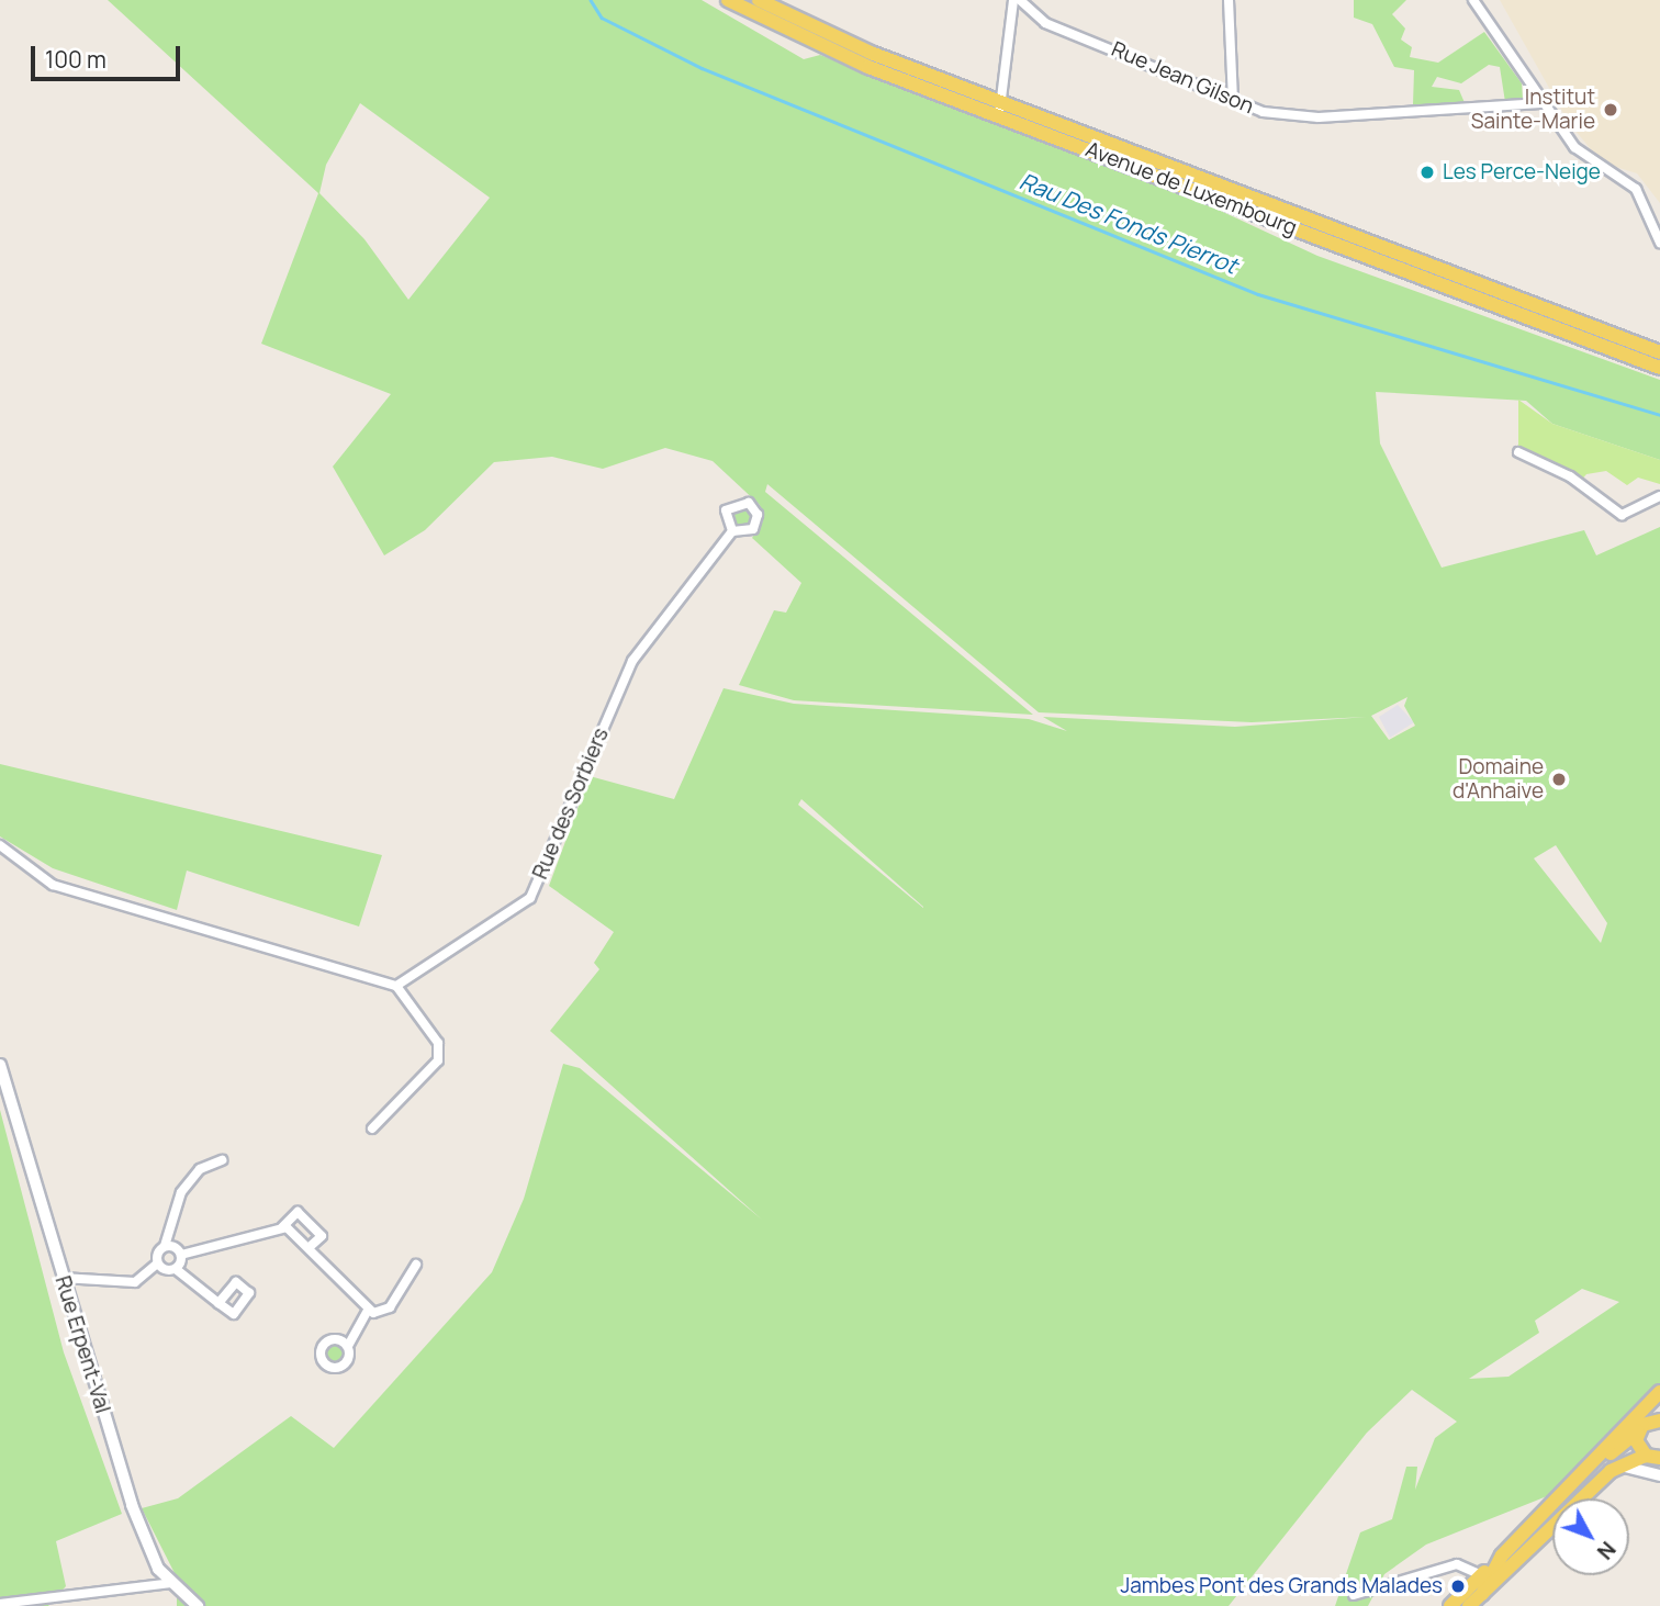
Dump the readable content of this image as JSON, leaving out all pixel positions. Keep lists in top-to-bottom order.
{
  "streets": {
    "main road": ["Avenue de Luxembourg"],
    "street": ["Rue Jean Gilson", "Rue des Sorbiers", "Rue Erpent-Val"]
  },
  "water": ["Rau Des Fonds Pierrot"],
  "places": [
    "Institut Sainte-Marie",
    "Les Perce-Neige",
    "Domaine d'Anhaive",
    "Jambes Pont des Grands Malades"
  ],
  "scale_bar": "100 m",
  "north": "bottom right"
}
